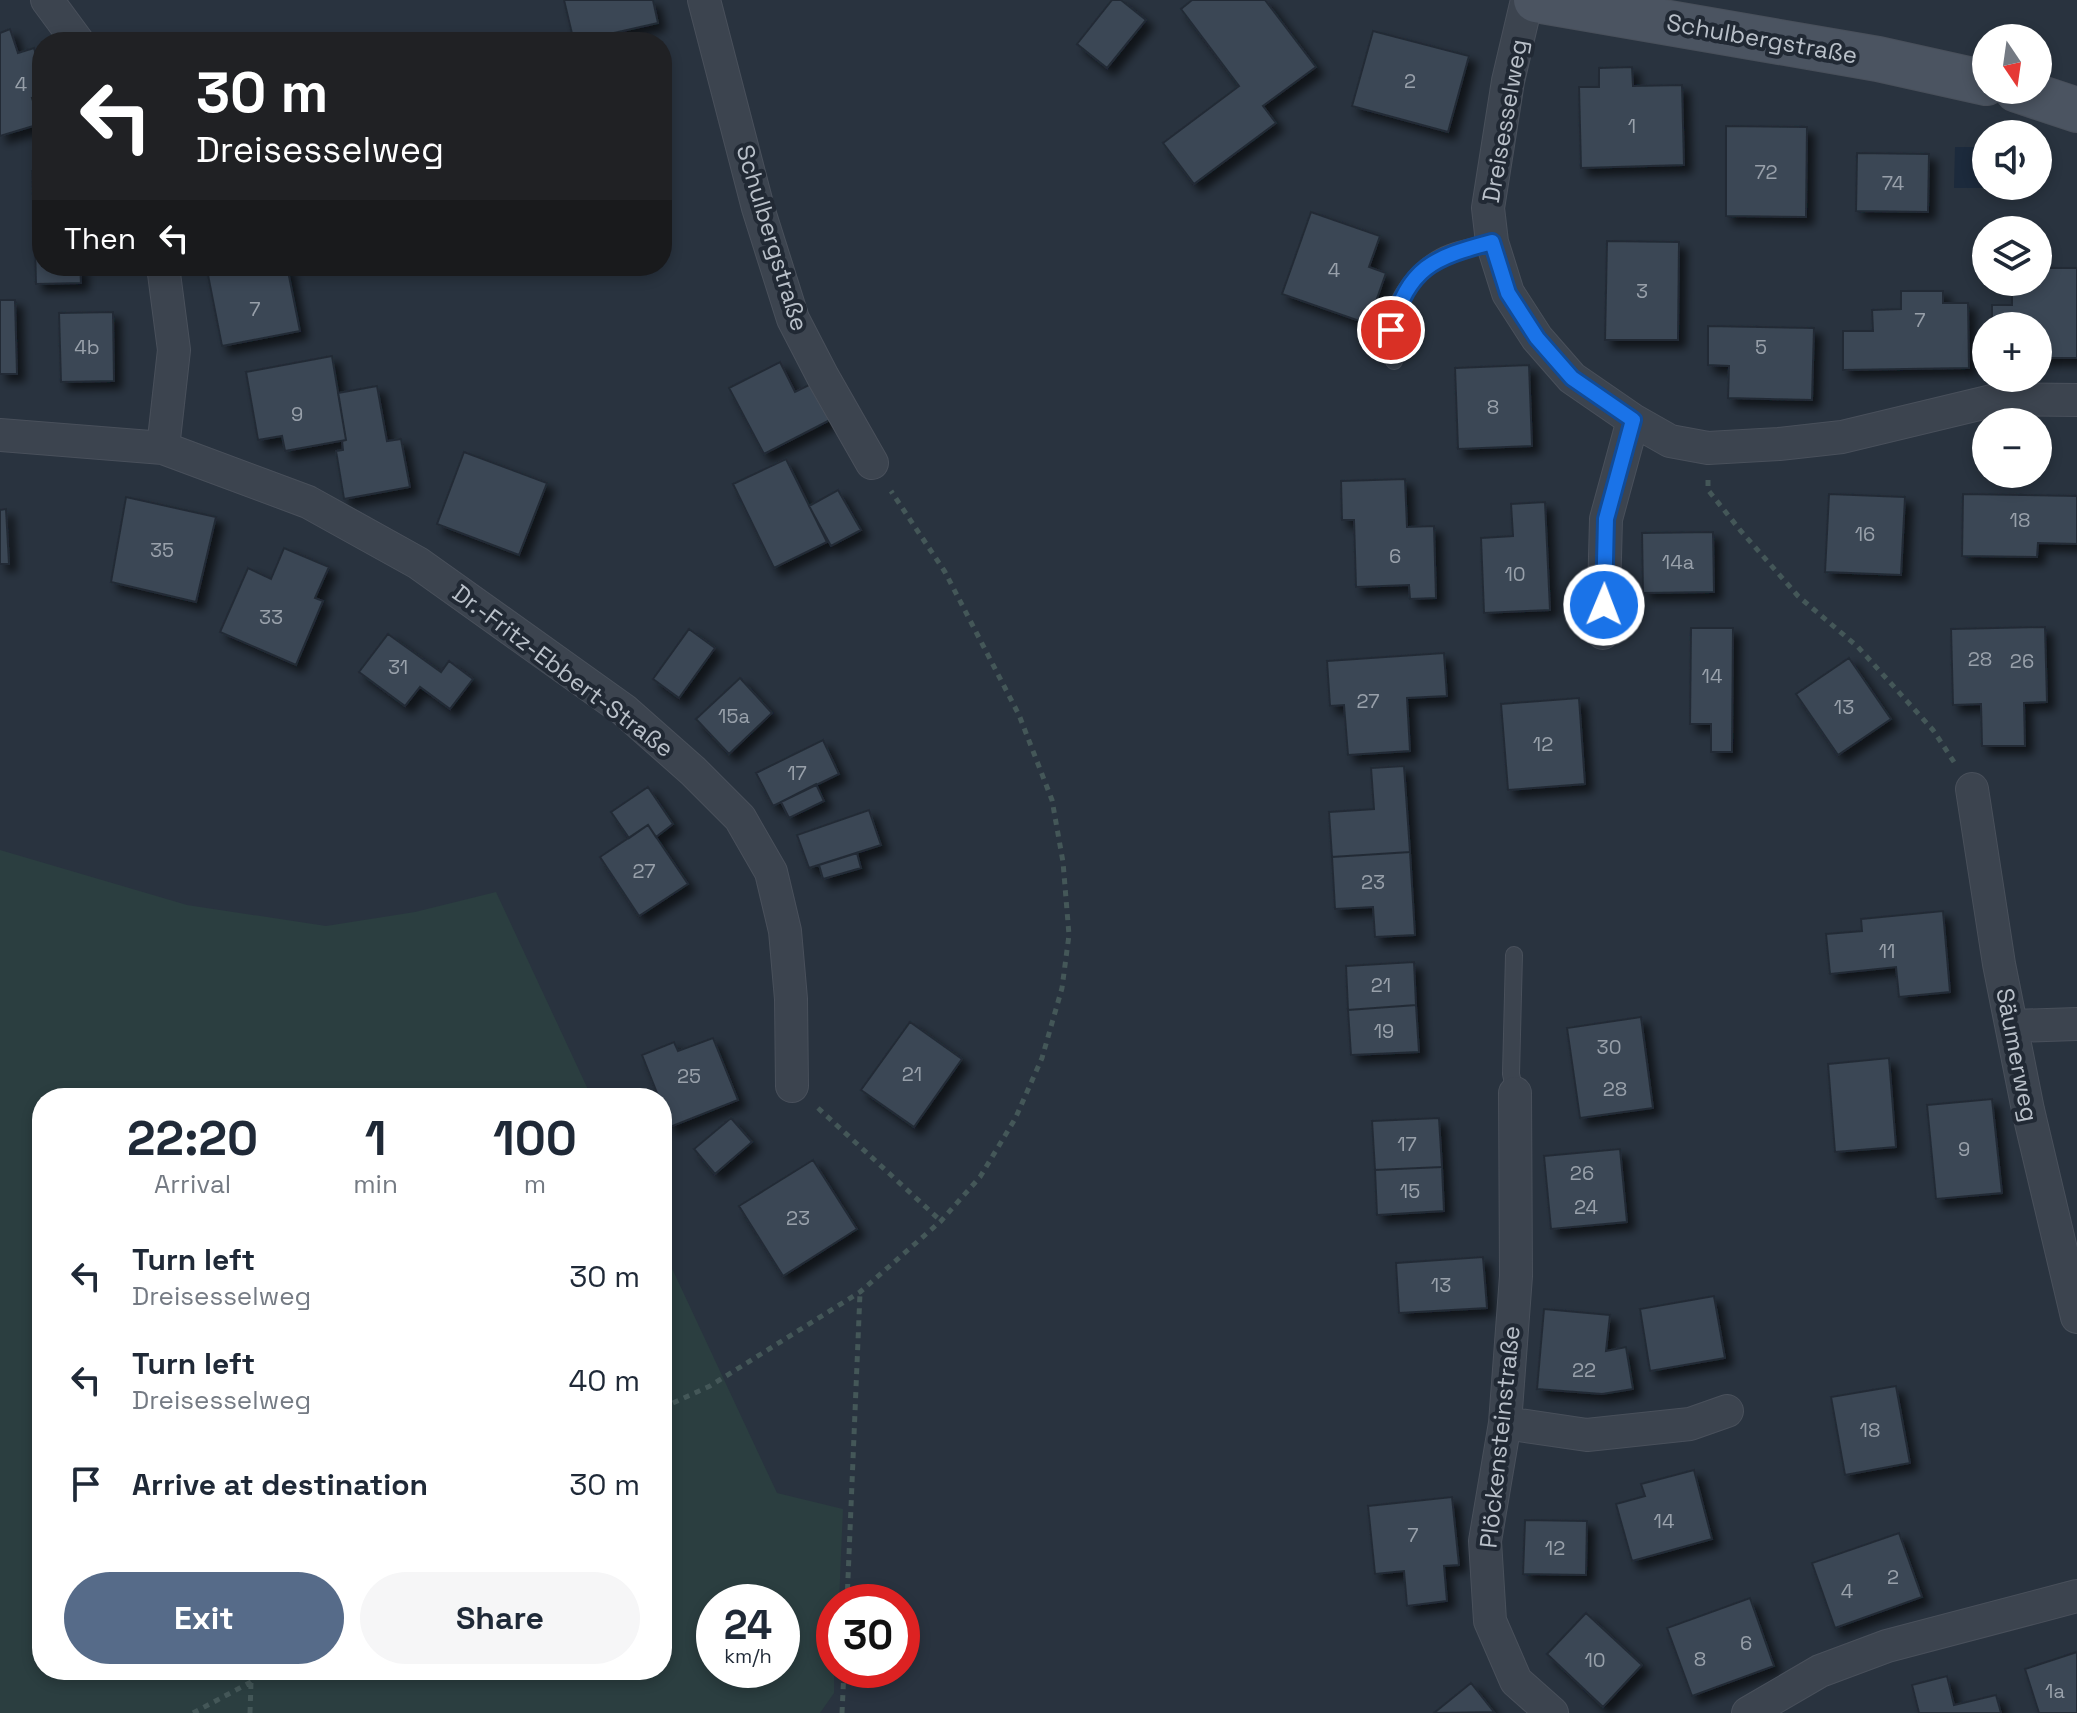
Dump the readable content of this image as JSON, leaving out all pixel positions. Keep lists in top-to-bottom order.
{
  "streets": {
    "street": [
      "Schulbergstraße",
      "Dreisesselweg",
      "Dr.-Fritz-Ebbert-Straße",
      "Säumerweg",
      "Plöckensteinstraße"
    ]
  },
  "house_numbers": [
    "2",
    "4",
    "1",
    "72",
    "74",
    "4",
    "3",
    "7",
    "7",
    "4b",
    "5",
    "8",
    "9",
    "18",
    "16",
    "35",
    "6",
    "14a",
    "10",
    "33",
    "28",
    "26",
    "31",
    "14",
    "27",
    "13",
    "15a",
    "12",
    "17",
    "27",
    "23",
    "11",
    "21",
    "19",
    "30",
    "21",
    "25",
    "28",
    "17",
    "9",
    "26",
    "15",
    "24",
    "23",
    "13",
    "22",
    "18",
    "14",
    "7",
    "12",
    "2",
    "4",
    "6",
    "8",
    "10",
    "1a"
  ],
  "north": "bottom",
  "page": {
    "map_buttons": ["+", "−"],
    "turn": ["30 m", "Dreisesselweg"],
    "then": "Then",
    "eta": [
      "22:20",
      "Arrival",
      "1",
      "min",
      "100",
      "m"
    ],
    "list": [
      {
        "name": "Turn left",
        "note": "Dreisesselweg",
        "value": "30 m"
      },
      {
        "name": "Turn left",
        "note": "Dreisesselweg",
        "value": "40 m"
      },
      {
        "name": "Arrive at destination",
        "value": "30 m"
      }
    ],
    "buttons": ["Exit", "Share"],
    "speed": "24 km/h",
    "limit": "30"
  }
}
